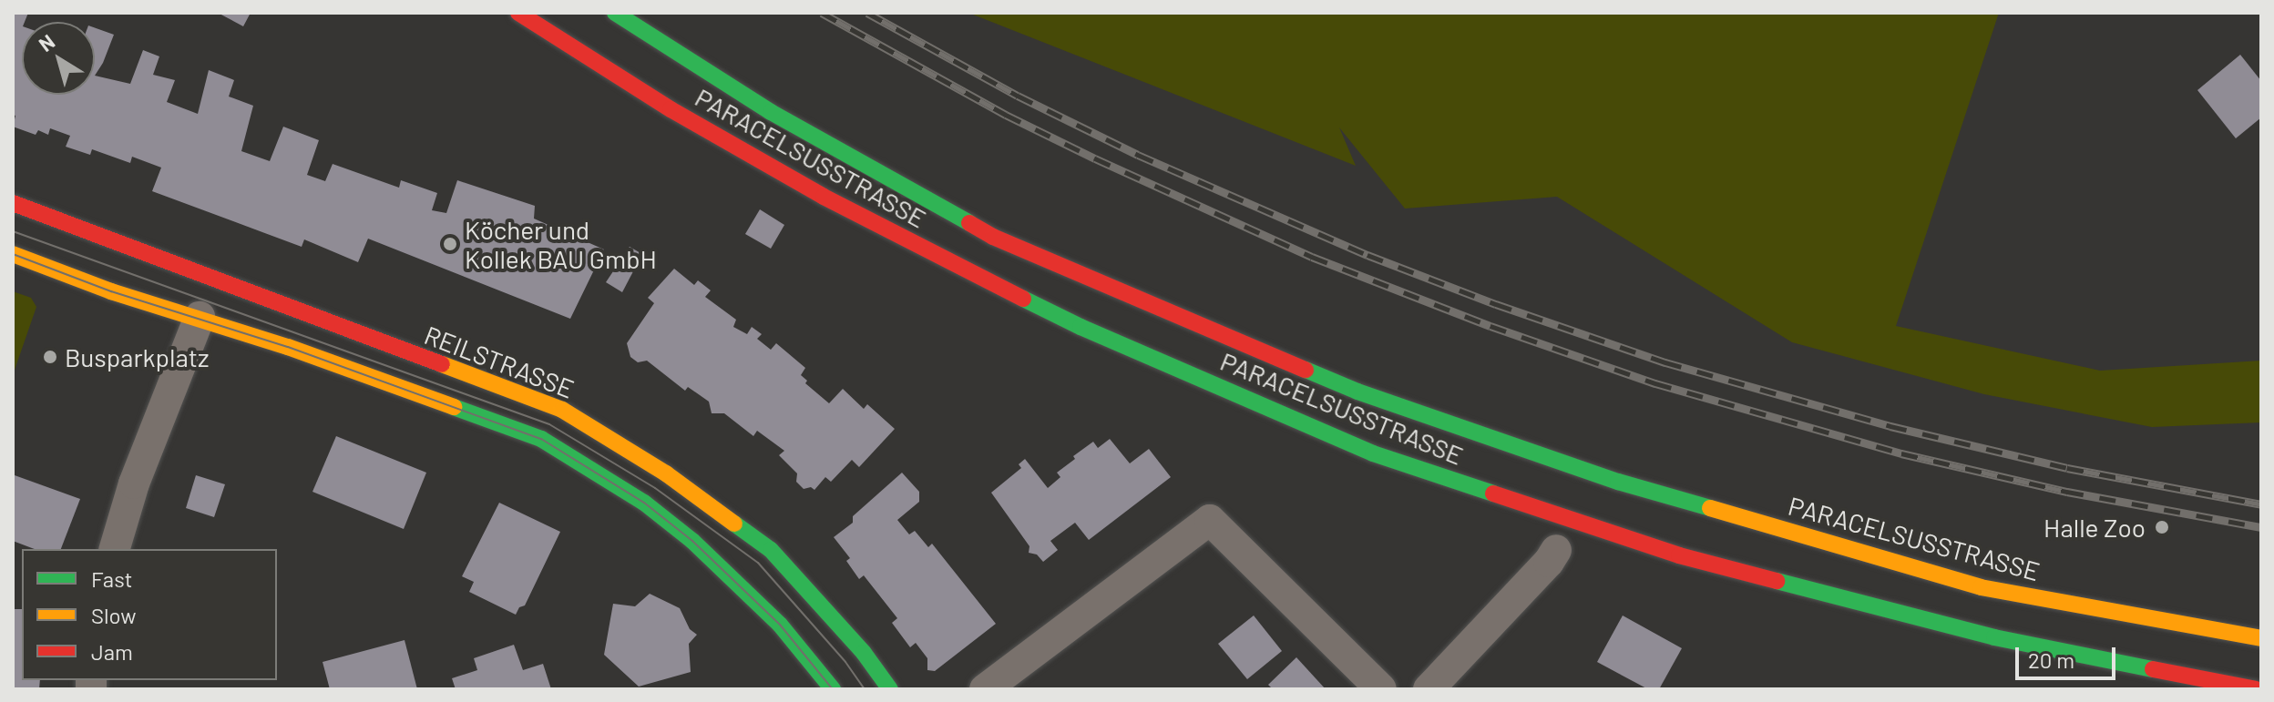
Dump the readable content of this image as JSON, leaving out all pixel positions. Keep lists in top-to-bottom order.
{
  "streets": {
    "main road": ["PARACELSUSSTRASSE", "REILSTRASSE"]
  },
  "places": ["Köcher und Kollek BAU GmbH", "Busparkplatz", "Halle Zoo"],
  "legend": ["Fast", "Slow", "Jam"],
  "scale_bar": "20 m",
  "north": "top left"
}
